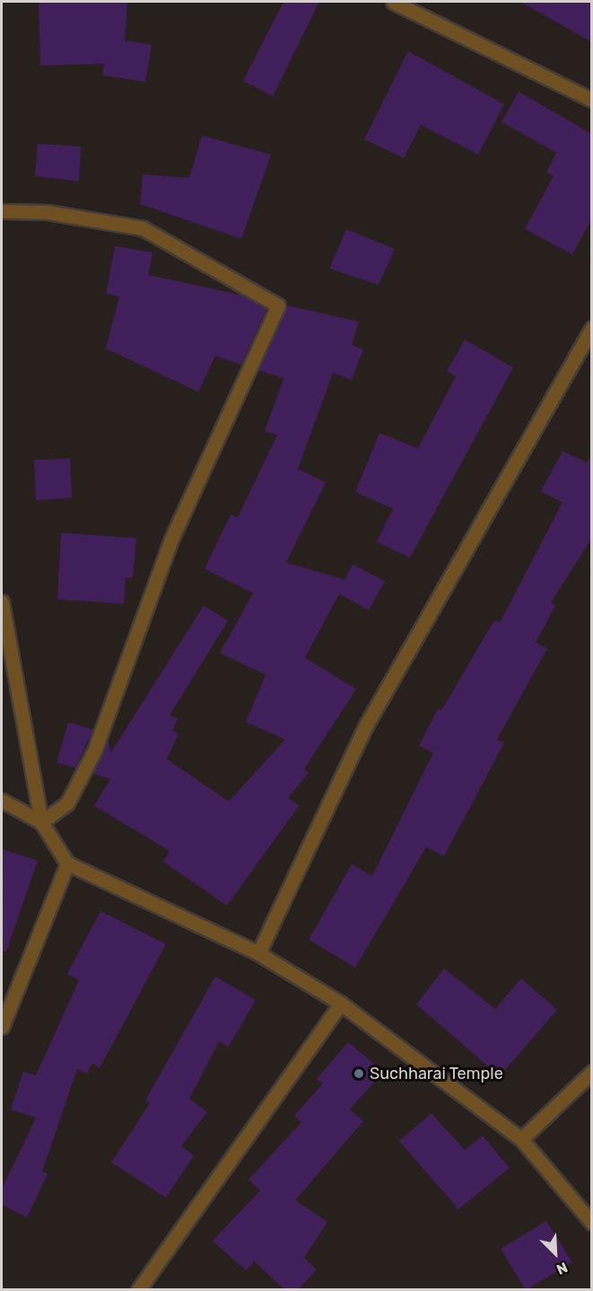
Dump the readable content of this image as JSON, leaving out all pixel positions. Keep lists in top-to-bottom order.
{
  "places": ["Suchharai Temple"],
  "north": "bottom right"
}
